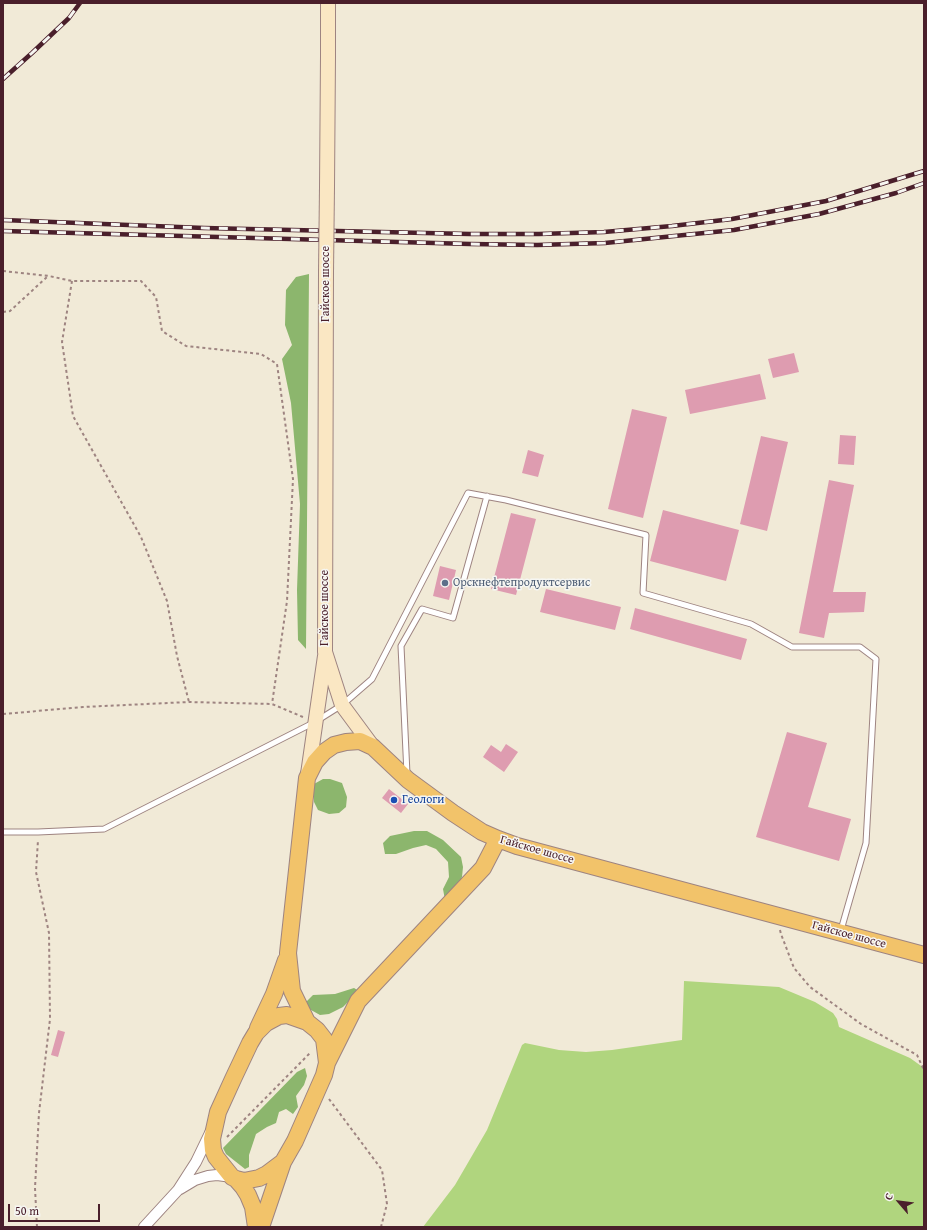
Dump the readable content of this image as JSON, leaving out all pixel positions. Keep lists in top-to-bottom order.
{
  "streets": {
    "main road": ["Гайское шоссе"]
  },
  "places": ["Орскнефтепродуктсервис", "Геологи"],
  "scale_bar": "50 m",
  "north": "top left"
}
